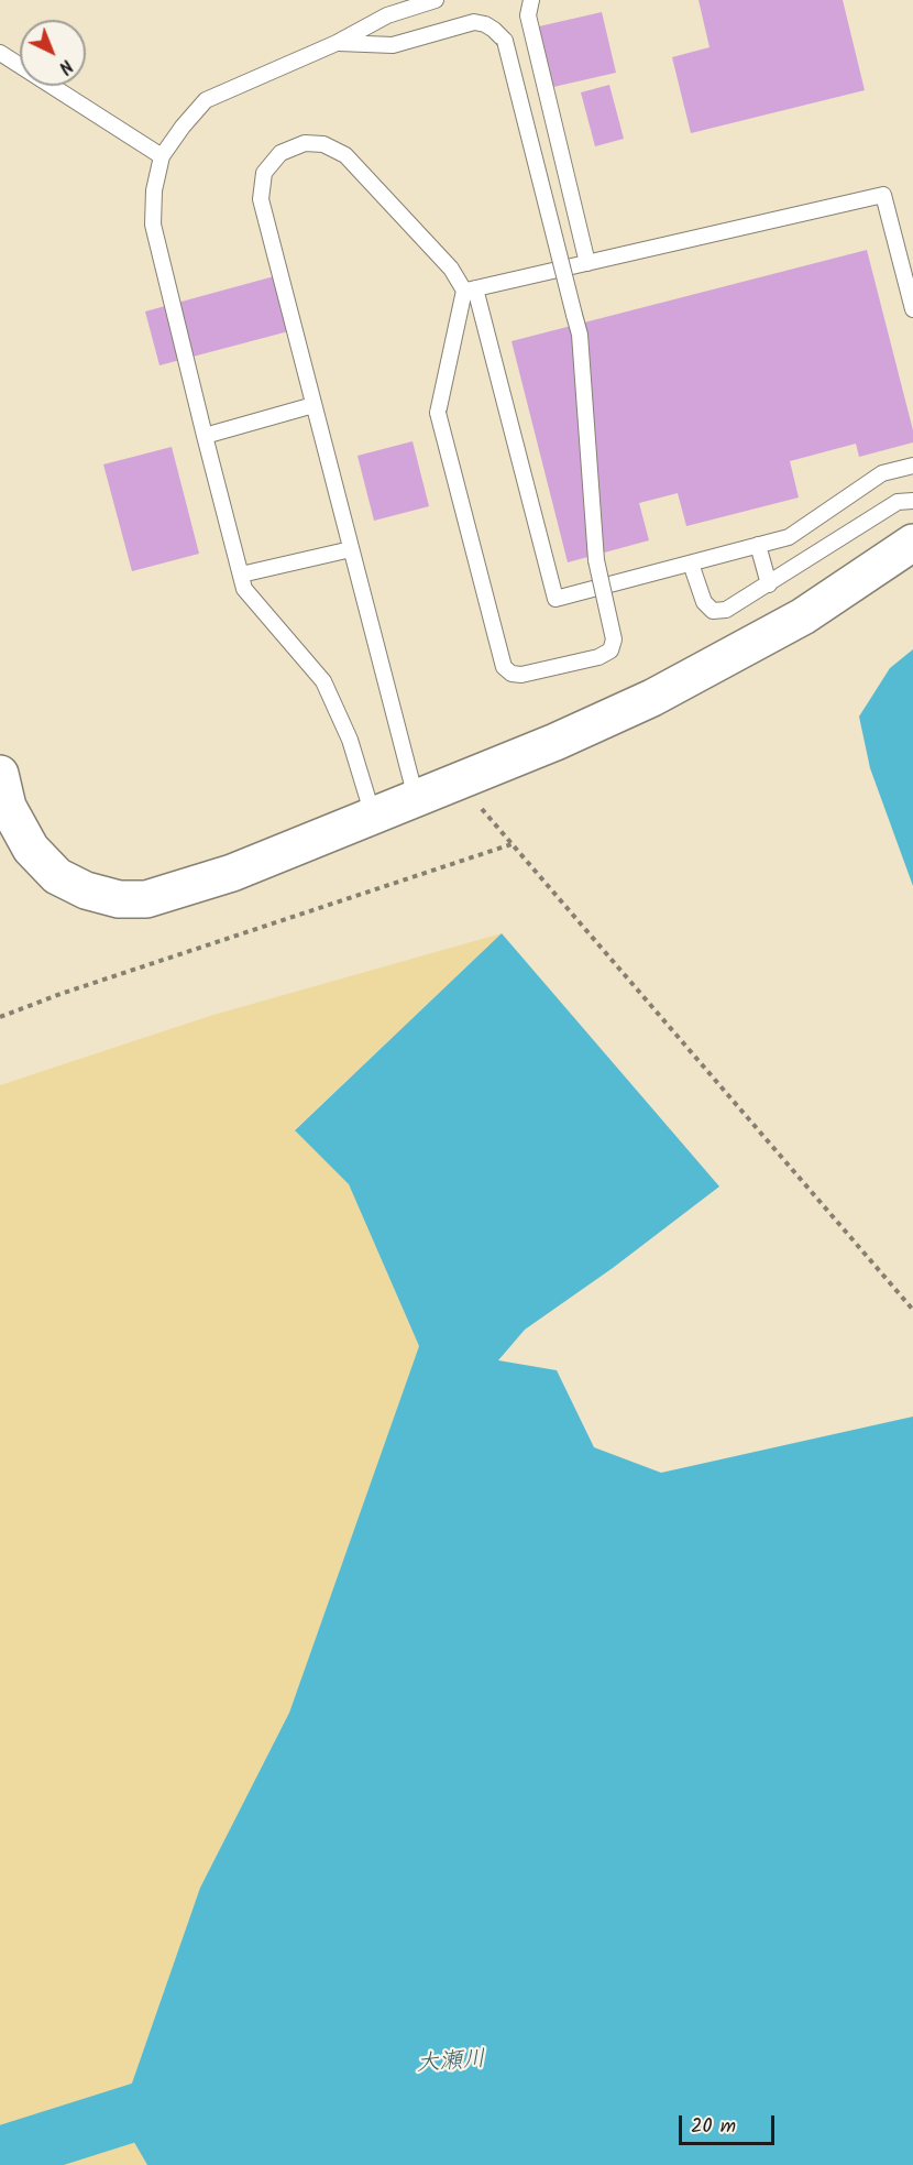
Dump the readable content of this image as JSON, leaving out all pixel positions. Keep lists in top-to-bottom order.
{
  "water": ["大瀬川"],
  "scale_bar": "20 m",
  "north": "bottom right"
}
